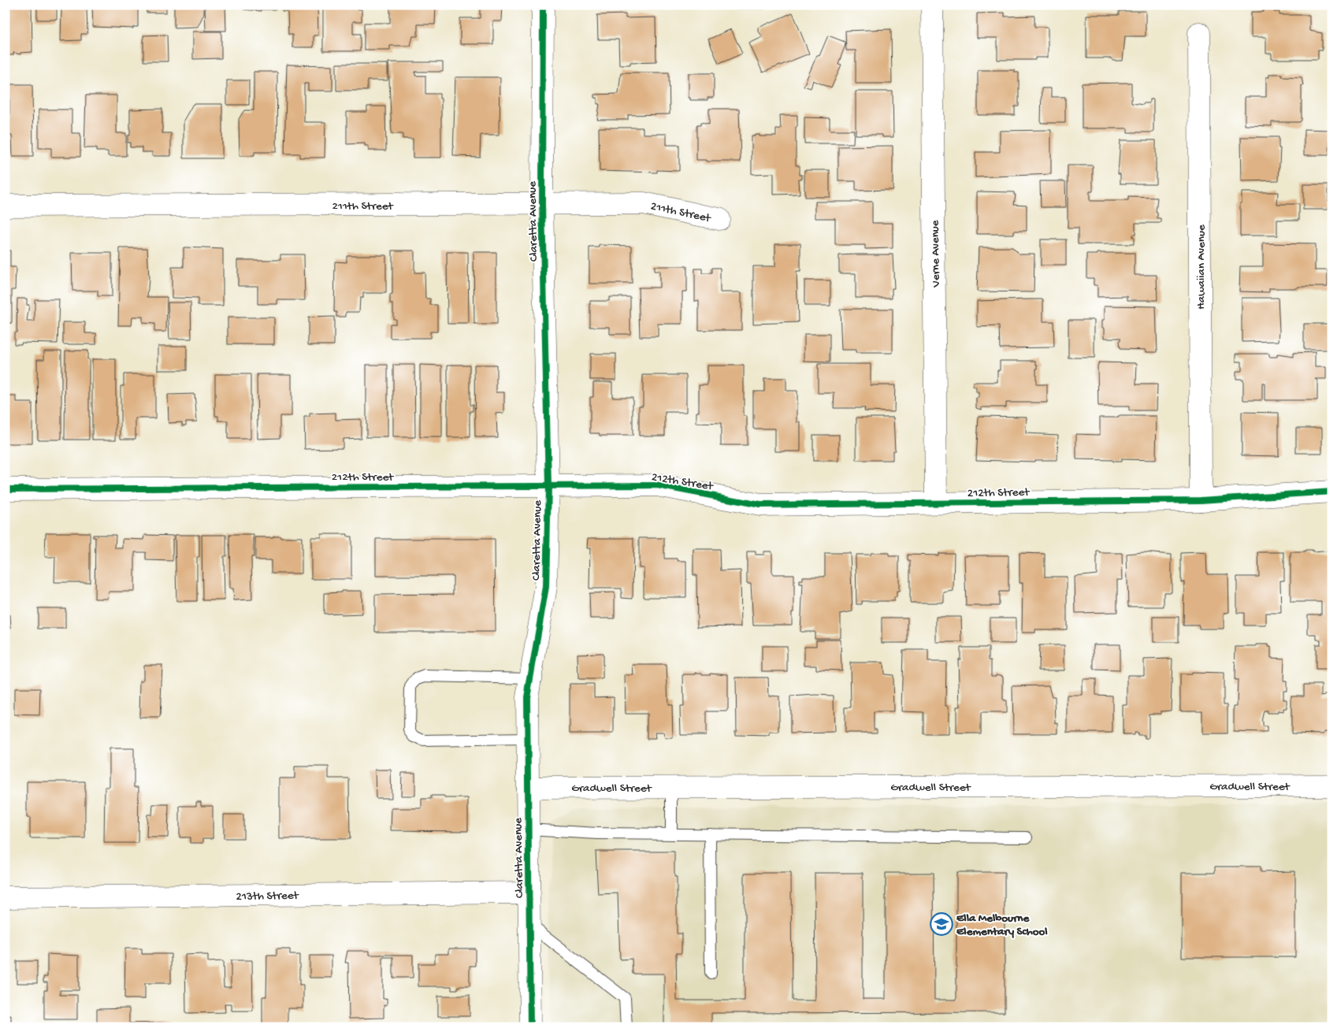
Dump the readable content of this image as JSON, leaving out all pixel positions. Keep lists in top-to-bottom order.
{
  "streets": {
    "street": [
      "211th Street",
      "Claretta Avenue",
      "Verne Avenue",
      "Hawaiian Avenue",
      "212th Street",
      "Gradwell Street",
      "213th Street"
    ]
  },
  "crossings": [
    ["211th Street", "Claretta Avenue"],
    ["Claretta Avenue", "212th Street"],
    ["Claretta Avenue", "Gradwell Street"],
    ["Claretta Avenue", "213th Street"],
    ["Verne Avenue", "212th Street"],
    ["Hawaiian Avenue", "212th Street"]
  ],
  "places": {
    "school or university": ["Ella Melbourne Elementary School"]
  }
}
